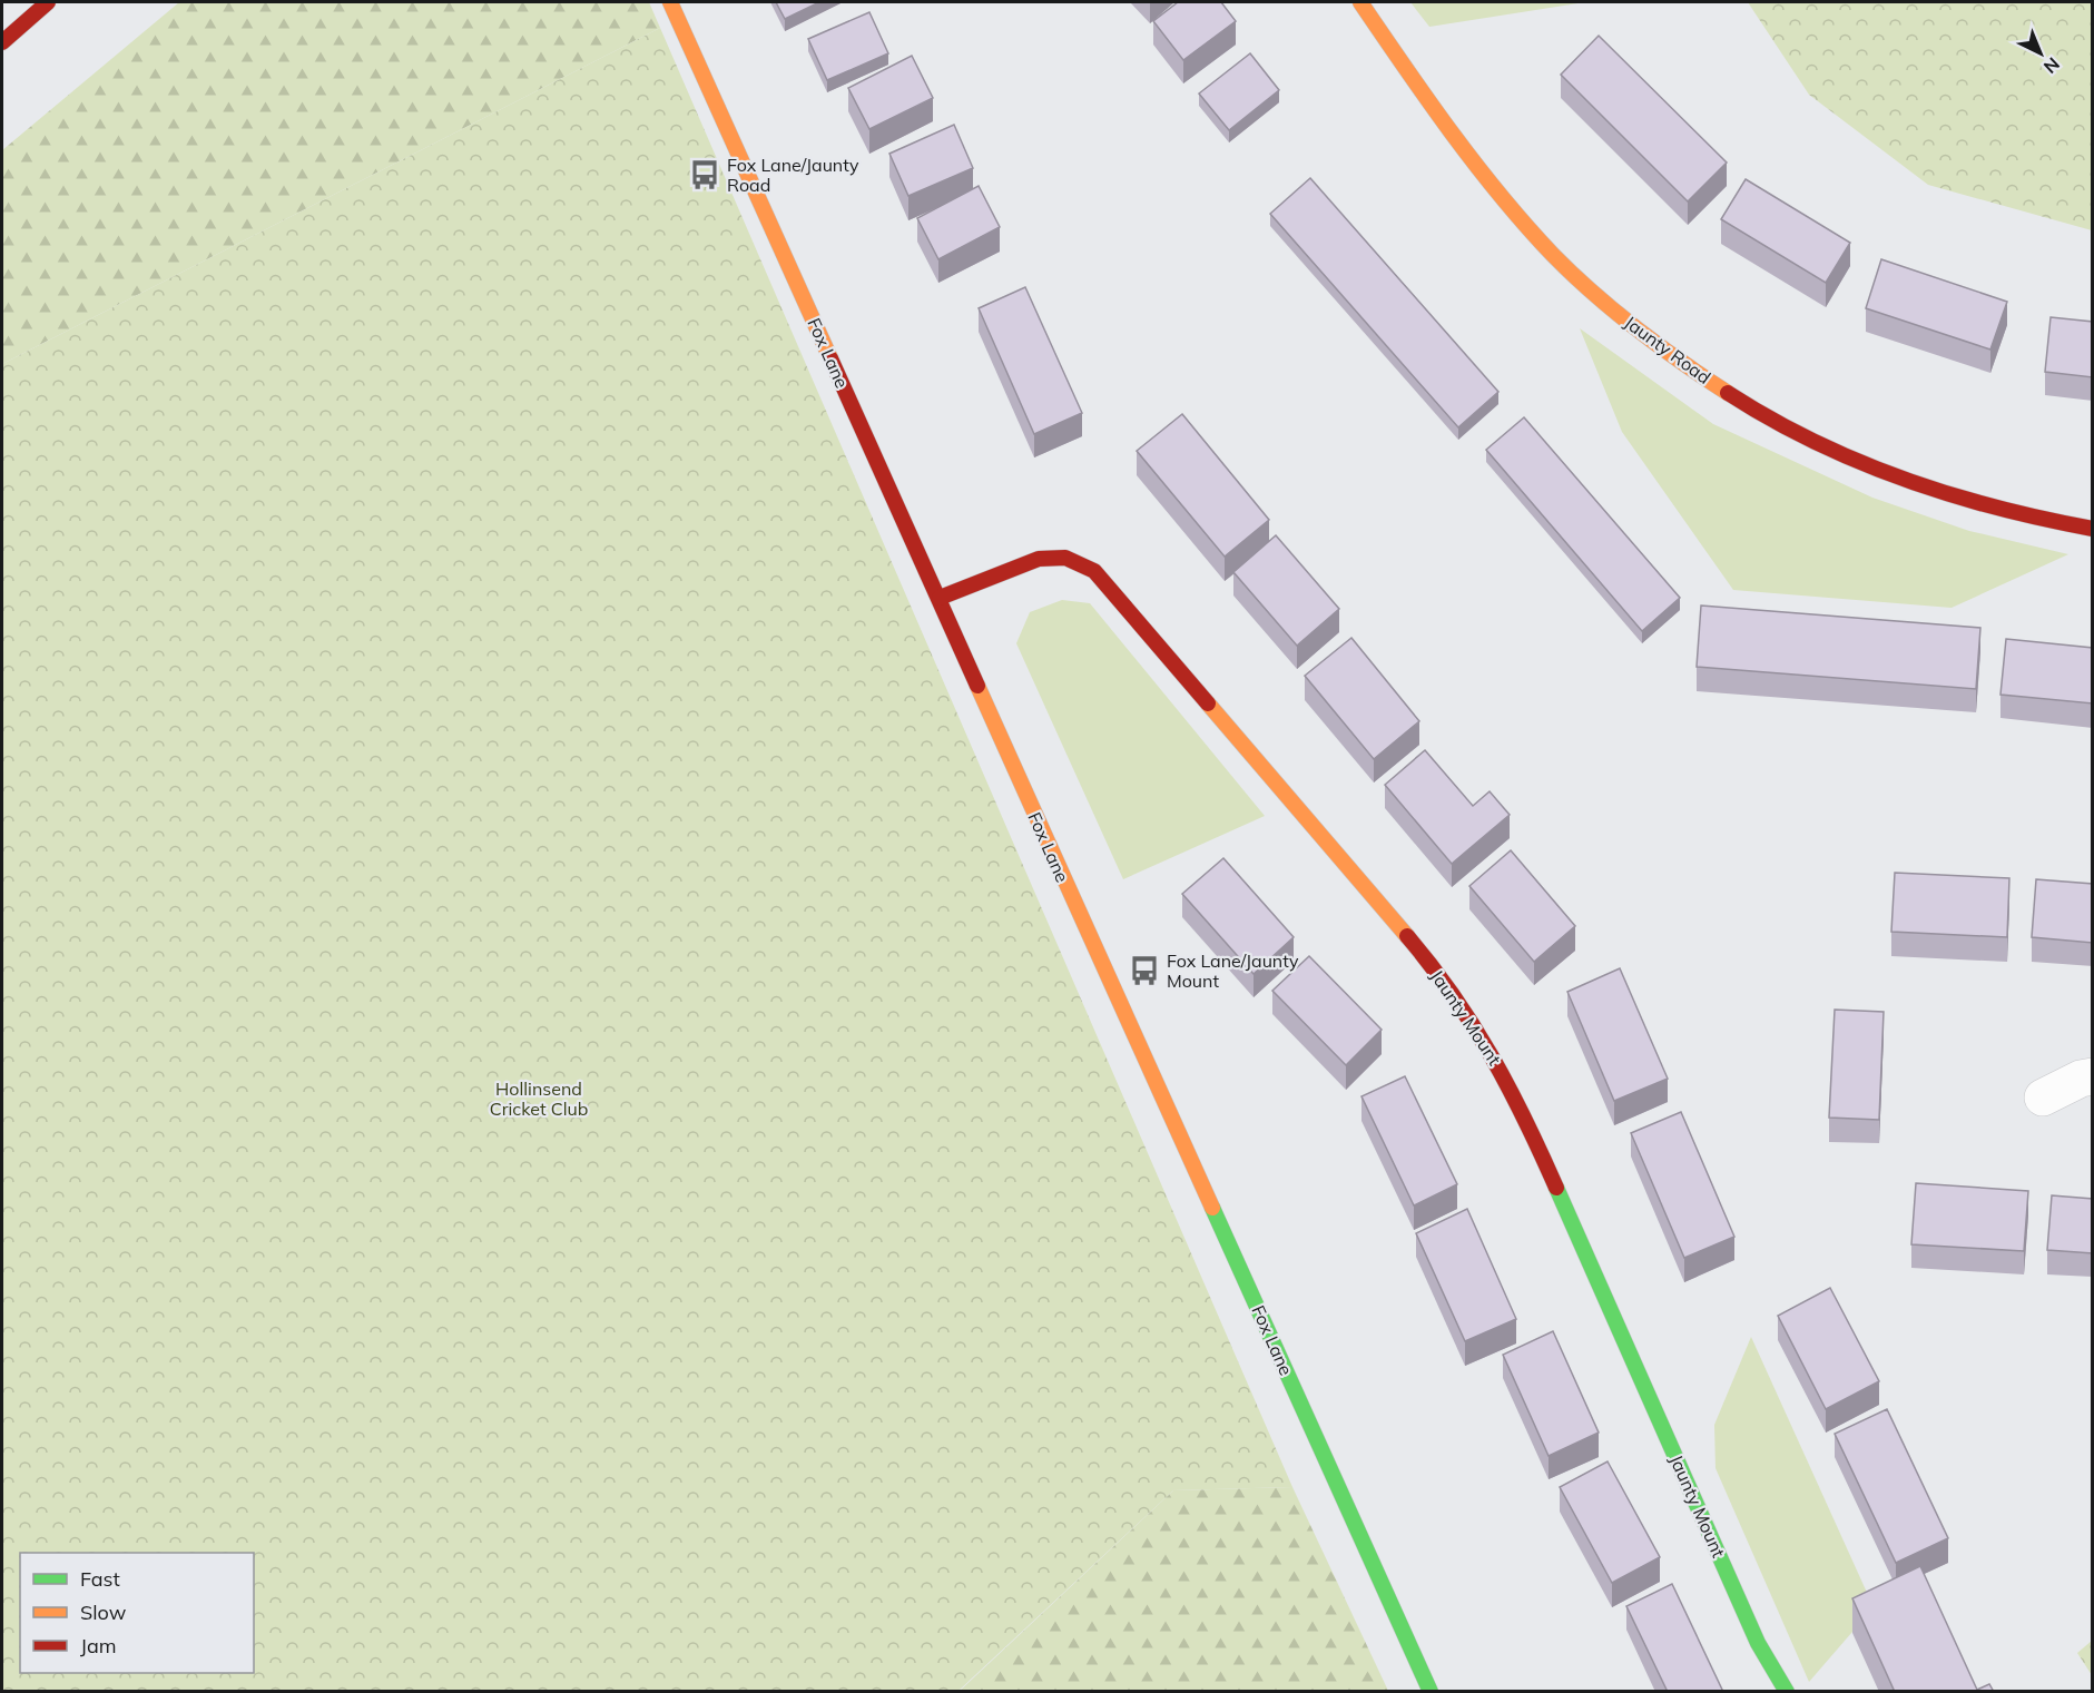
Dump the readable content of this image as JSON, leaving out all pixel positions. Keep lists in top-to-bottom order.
{
  "streets": {
    "street": ["Jaunty Road", "Fox Lane", "Jaunty Mount"]
  },
  "crossings": [
    ["Fox Lane", "Jaunty Mount"]
  ],
  "parks": ["Hollinsend Cricket Club"],
  "places": {
    "bus stop": ["Fox Lane/Jaunty Road", "Fox Lane/Jaunty Mount"]
  },
  "legend": ["Fast", "Slow", "Jam"],
  "north": "bottom right"
}
